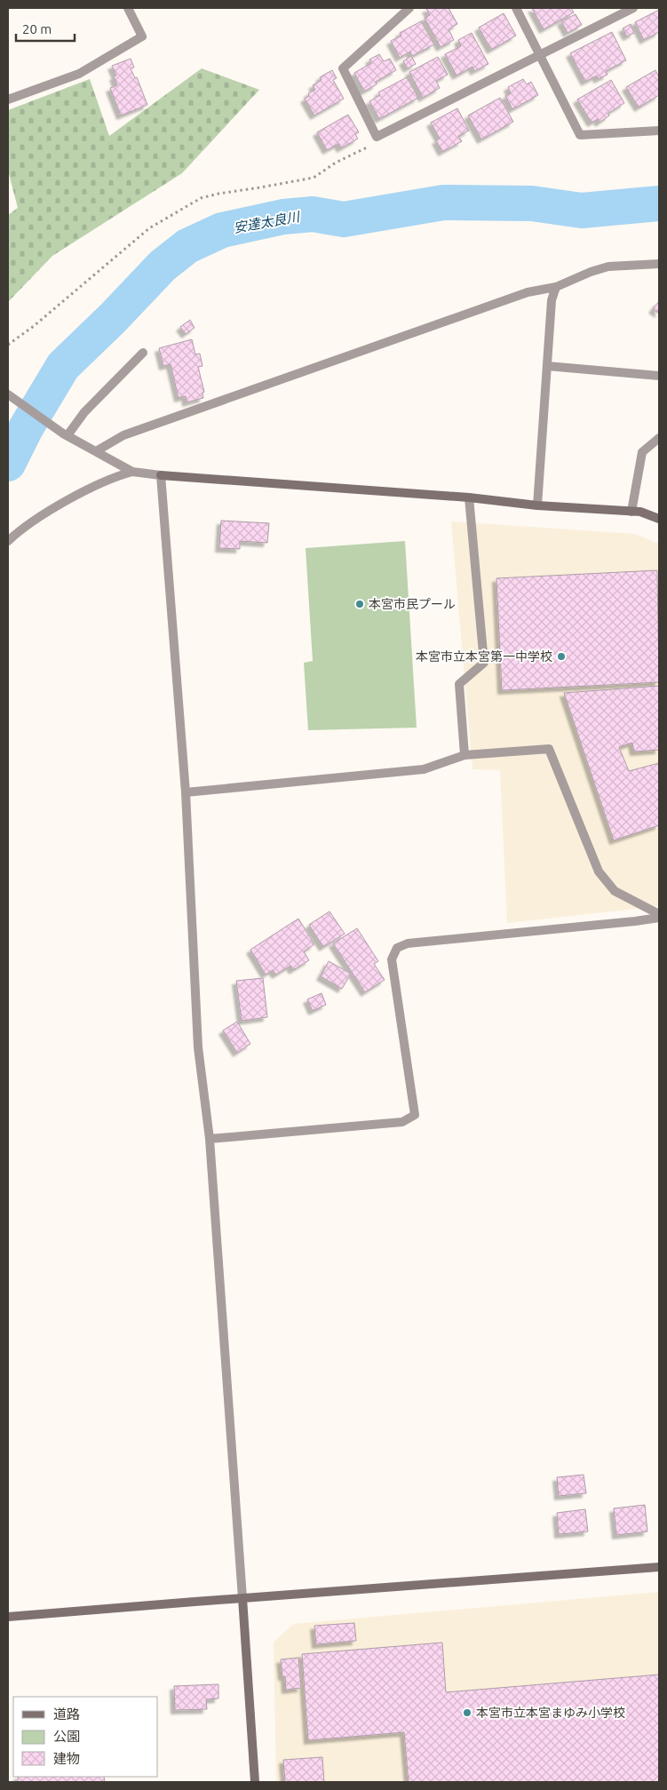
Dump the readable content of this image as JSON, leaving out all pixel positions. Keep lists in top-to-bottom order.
{
  "water": ["安達太良川"],
  "places": ["本宮市民プール", "本宮市立本宮第一中学校", "本宮市立本宮まゆみ小学校"],
  "legend": ["道路", "公園", "建物"],
  "scale_bar": "20 m"
}
